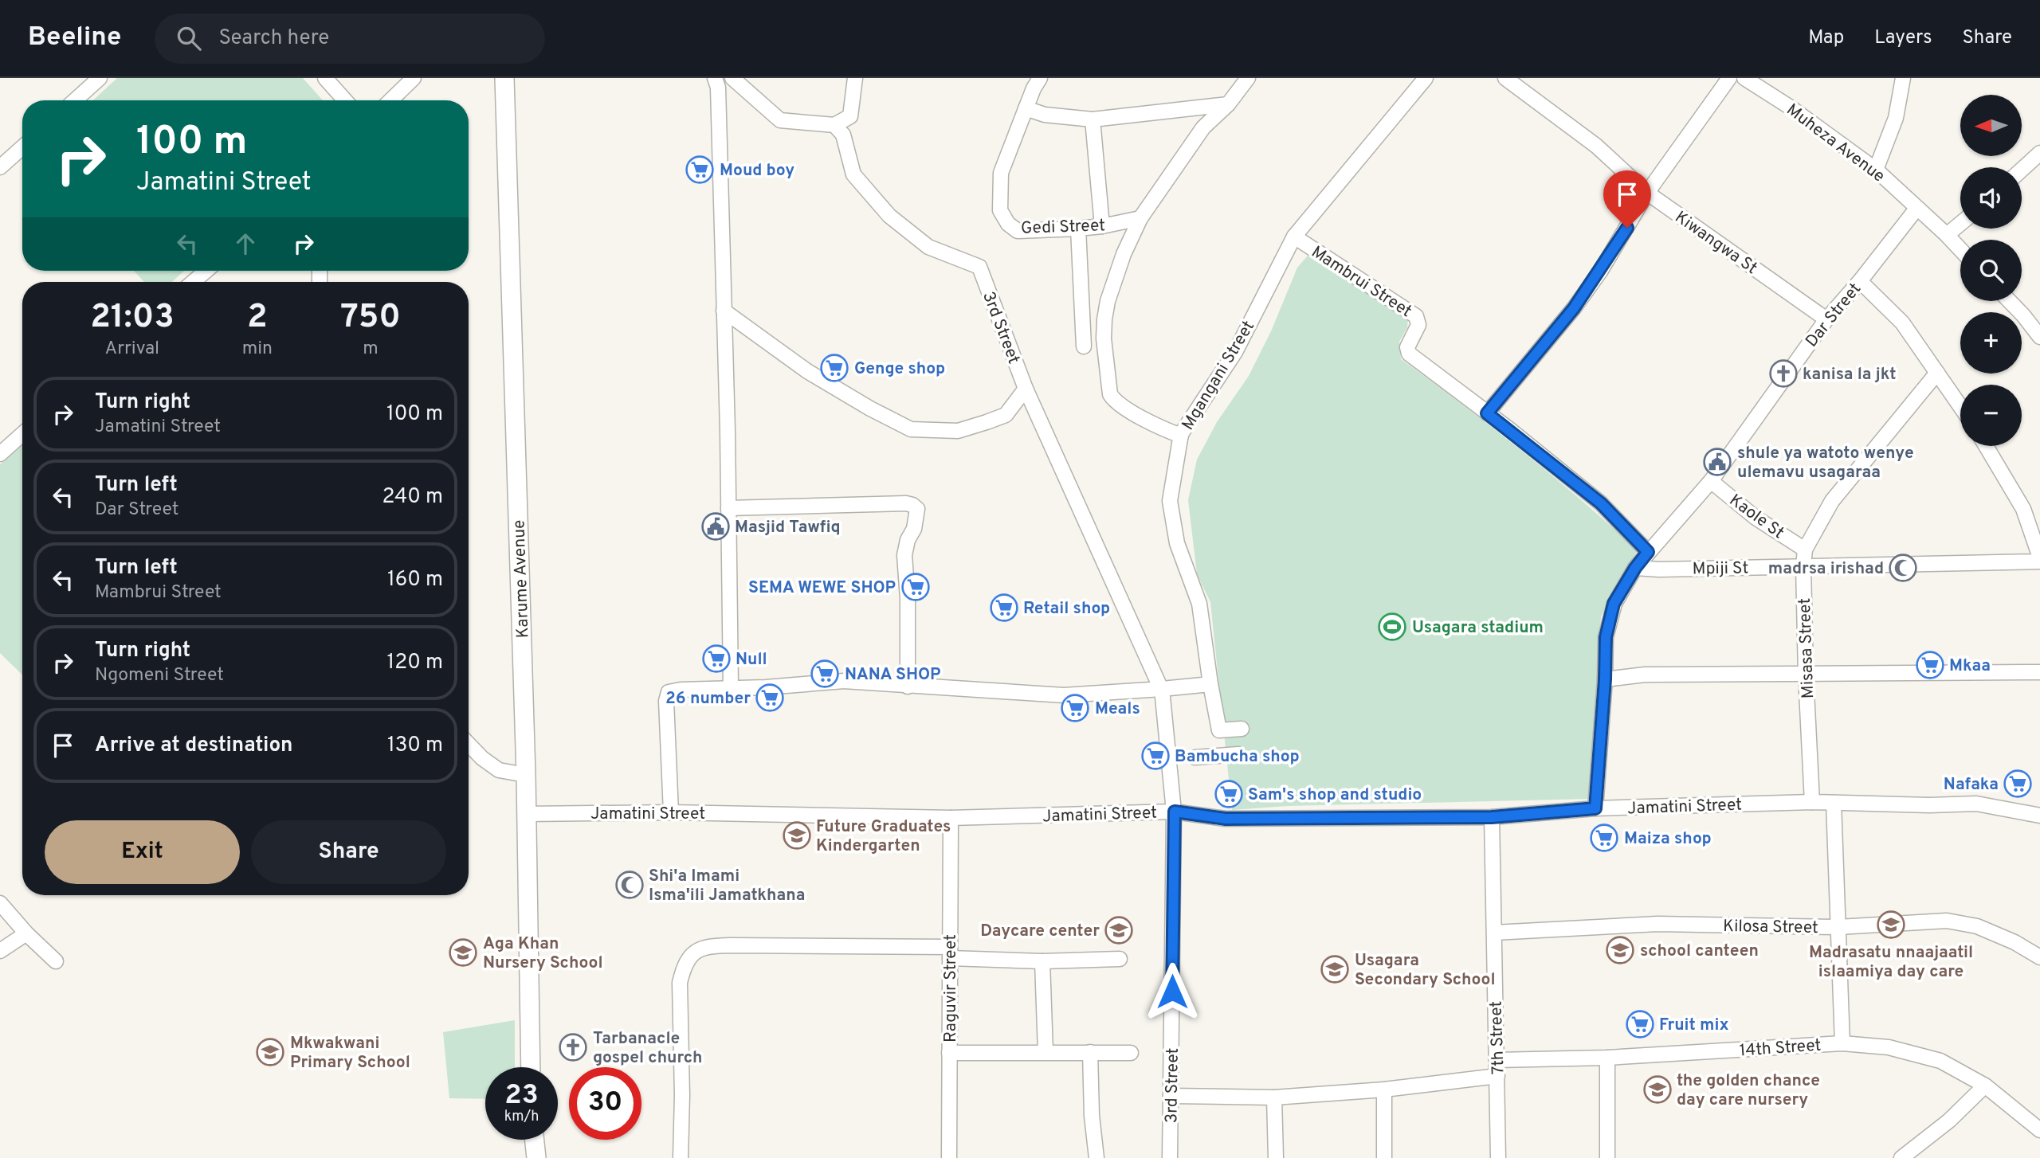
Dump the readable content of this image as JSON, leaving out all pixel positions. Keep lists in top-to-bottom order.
{
  "streets": {
    "main road": ["Karume Avenue"],
    "street": [
      "Muheza Avenue",
      "Gedi Street",
      "Kiwangwa St",
      "Mambrui Street",
      "Dar Street",
      "3rd Street",
      "Mgangani Street",
      "Kaole St",
      "Mpiji St",
      "Misasa Street",
      "Jamatini Street",
      "Kilosa Street",
      "Raguvir Street",
      "7th Street",
      "14th Street"
    ]
  },
  "crossings": [
    ["Muheza Avenue", "Dar Street"],
    ["Kiwangwa St", "Dar Street"],
    ["Mambrui Street", "Dar Street"],
    ["Mambrui Street", "Mgangani Street"],
    ["Dar Street", "Kaole St"],
    ["Dar Street", "Mpiji St"],
    ["Dar Street", "Jamatini Street"],
    ["3rd Street", "Jamatini Street"],
    ["Kaole St", "Misasa Street"],
    ["Mpiji St", "Misasa Street"],
    ["Karume Avenue", "Jamatini Street"],
    ["Misasa Street", "Jamatini Street"],
    ["Jamatini Street", "Raguvir Street"],
    ["Jamatini Street", "7th Street"],
    ["Kilosa Street", "7th Street"],
    ["7th Street", "14th Street"]
  ],
  "places": {
    "supermarket": [
      "Moud boy",
      "Genge shop",
      "SEMA WEWE SHOP",
      "Retail shop",
      "Null",
      "Mkaa",
      "NANA SHOP",
      "26 number",
      "Meals",
      "Bambucha shop",
      "Nafaka",
      "Sam's shop and studio",
      "Maiza shop",
      "Fruit mix"
    ],
    "church": ["kanisa la jkt", "Tarbanacle gospel church"],
    "public building": ["shule ya watoto wenye ulemavu usagaraa", "Masjid Tawfiq"],
    "mosque": ["madrsa irishad", "Shi'a Imami Isma'ili Jamatkhana"],
    "sports": ["Usagara stadium"],
    "school or university": [
      "Future Graduates Kindergarten",
      "Madrasatu nnaajaatil islaamiya day care",
      "Daycare center",
      "school canteen",
      "Aga Khan Nursery School",
      "Usagara Secondary School",
      "Mkwakwani Primary School",
      "the golden chance day care nursery"
    ]
  },
  "north": "left",
  "page": {
    "header": "Beeline",
    "search": "Search here",
    "nav": ["Map", "Layers", "Share"],
    "map_buttons": ["+", "−"],
    "turn": ["100 m", "Jamatini Street"],
    "eta": [
      "21:03",
      "Arrival",
      "2",
      "min",
      "750",
      "m"
    ],
    "list": [
      {
        "name": "Turn right",
        "note": "Jamatini Street",
        "value": "100 m"
      },
      {
        "name": "Turn left",
        "note": "Dar Street",
        "value": "240 m"
      },
      {
        "name": "Turn left",
        "note": "Mambrui Street",
        "value": "160 m"
      },
      {
        "name": "Turn right",
        "note": "Ngomeni Street",
        "value": "120 m"
      },
      {
        "name": "Arrive at destination",
        "value": "130 m"
      }
    ],
    "buttons": ["Exit", "Share"],
    "speed": "23 km/h",
    "limit": "30"
  }
}
